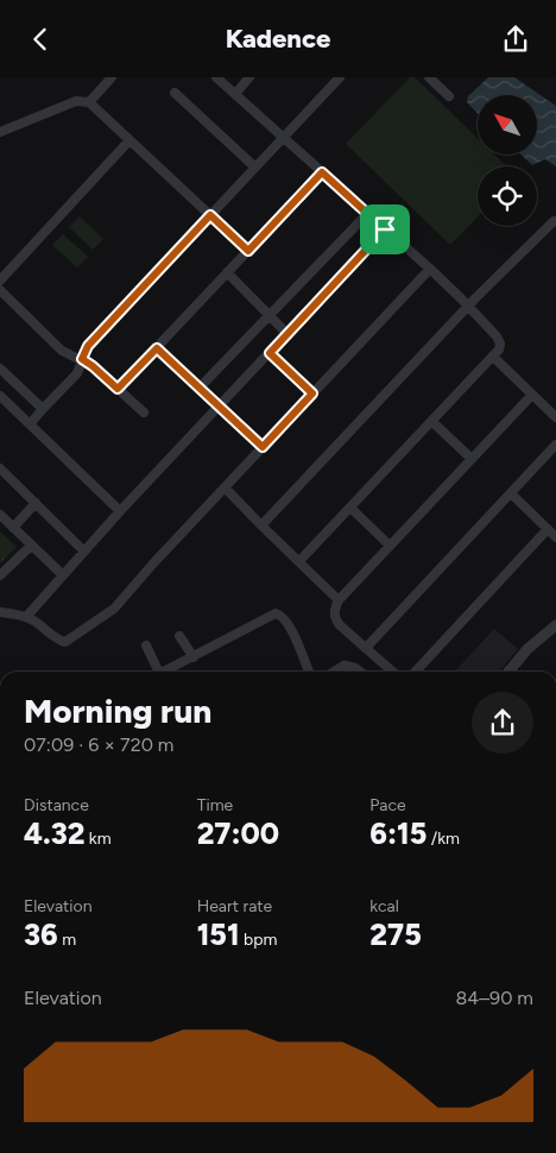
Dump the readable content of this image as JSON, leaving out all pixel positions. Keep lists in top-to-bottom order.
{
  "north": "top left",
  "page": {
    "header": "Kadence",
    "heading": ["Morning run", "07:09 · 6 × 720 m"],
    "stats": [
      ["Distance", "4.32 km"],
      ["Time", "27:00"],
      ["Pace", "6:15 /km"],
      ["Elevation", "36 m"],
      ["Heart rate", "151 bpm"],
      ["kcal", "275"]
    ],
    "chart": ["Elevation", "84–90 m"]
  }
}
